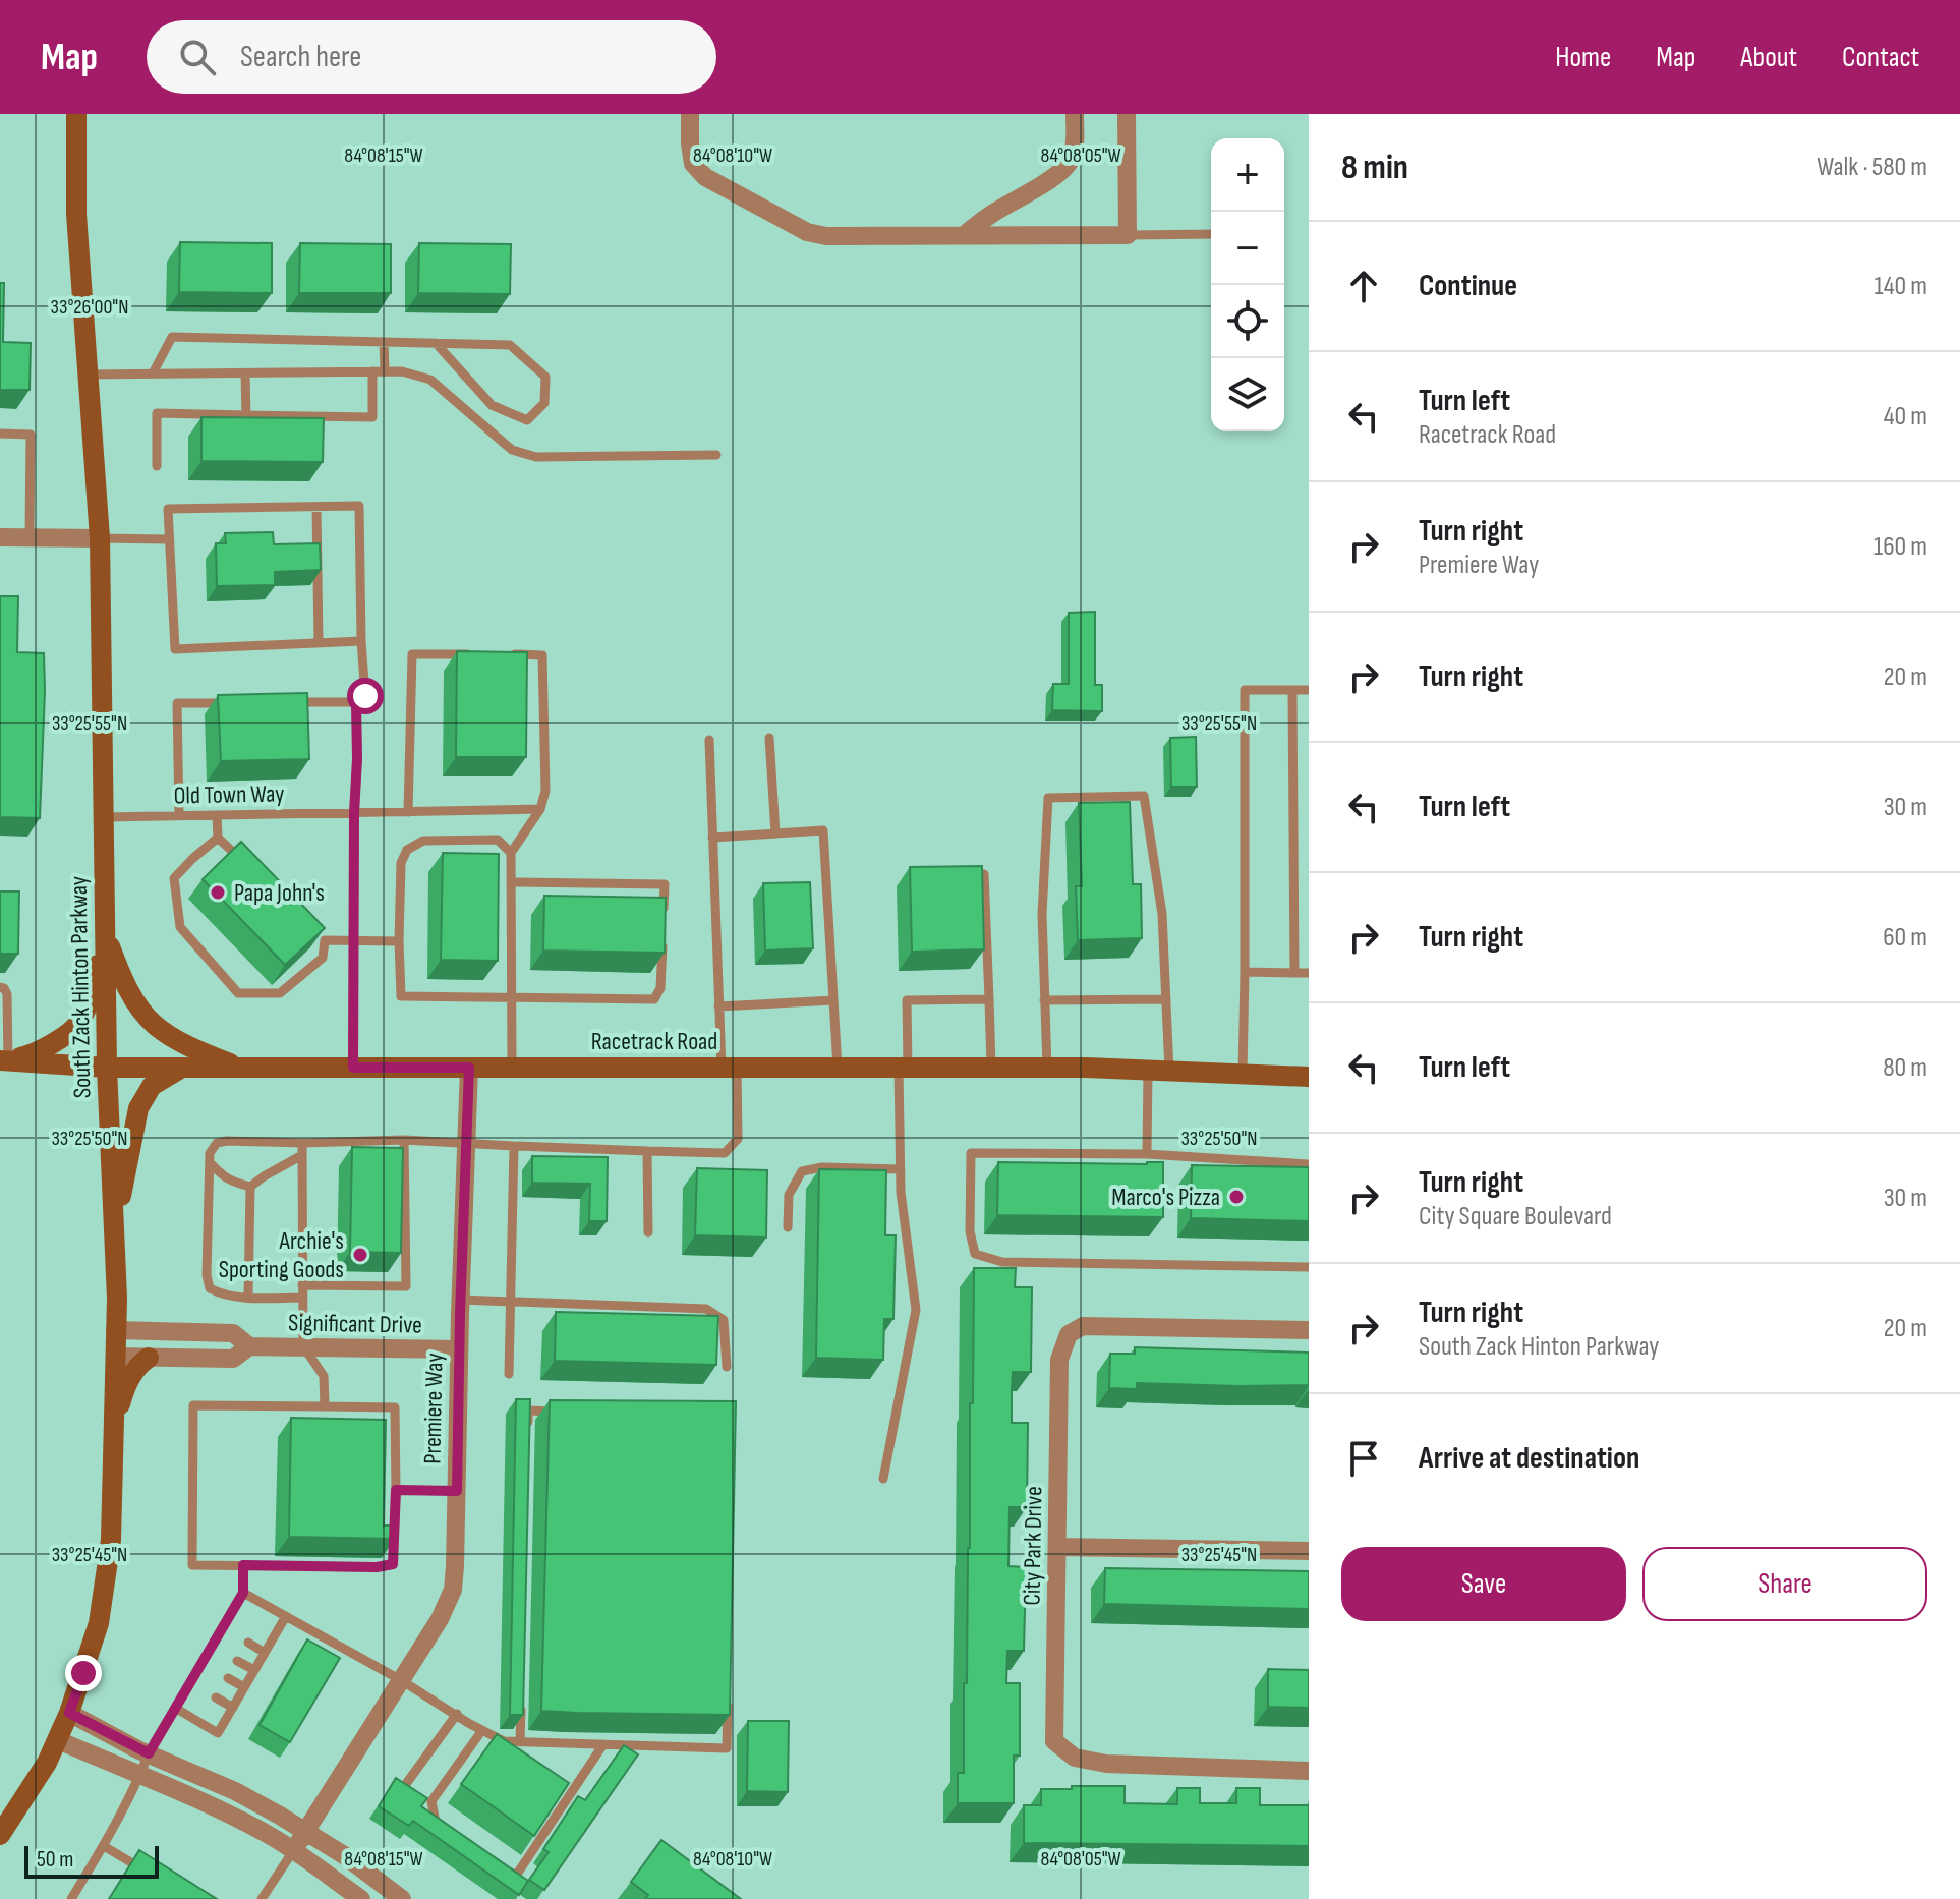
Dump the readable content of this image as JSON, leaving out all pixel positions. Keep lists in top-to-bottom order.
{
  "streets": {
    "main road": ["South Zack Hinton Parkway", "Racetrack Road"],
    "street": ["Significant Drive", "Premiere Way", "City Park Drive"],
    "lane": ["Old Town Way"]
  },
  "crossings": [
    ["Old Town Way", "South Zack Hinton Parkway"],
    ["South Zack Hinton Parkway", "Racetrack Road"],
    ["South Zack Hinton Parkway", "Significant Drive"],
    ["Racetrack Road", "Premiere Way"],
    ["Significant Drive", "Premiere Way"]
  ],
  "places": ["Papa John's", "Marco's Pizza", "Archie's Sporting Goods"],
  "scale_bar": "50 m",
  "page": {
    "header": "Map",
    "search": "Search here",
    "nav": [
      "Home",
      "Map",
      "About",
      "Contact"
    ],
    "heading": ["8 min", "Walk · 580 m"],
    "map_buttons": ["+", "−"],
    "list": [
      ["Continue", "140 m"],
      ["Turn left", "Racetrack Road", "40 m"],
      ["Turn right", "Premiere Way", "160 m"],
      ["Turn right", "20 m"],
      ["Turn left", "30 m"],
      ["Turn right", "60 m"],
      ["Turn left", "80 m"],
      ["Turn right", "City Square Boulevard", "30 m"],
      ["Turn right", "South Zack Hinton Parkway", "20 m"],
      "Arrive at destination"
    ],
    "buttons": ["Save", "Share"],
    "scale": "50 m"
  },
  "coordinates": [
    "84°08'15\"W",
    "84°08'10\"W",
    "84°08'05\"W",
    "33°26'00\"N",
    "33°25'55\"N",
    "33°25'50\"N",
    "33°25'45\"N"
  ]
}
